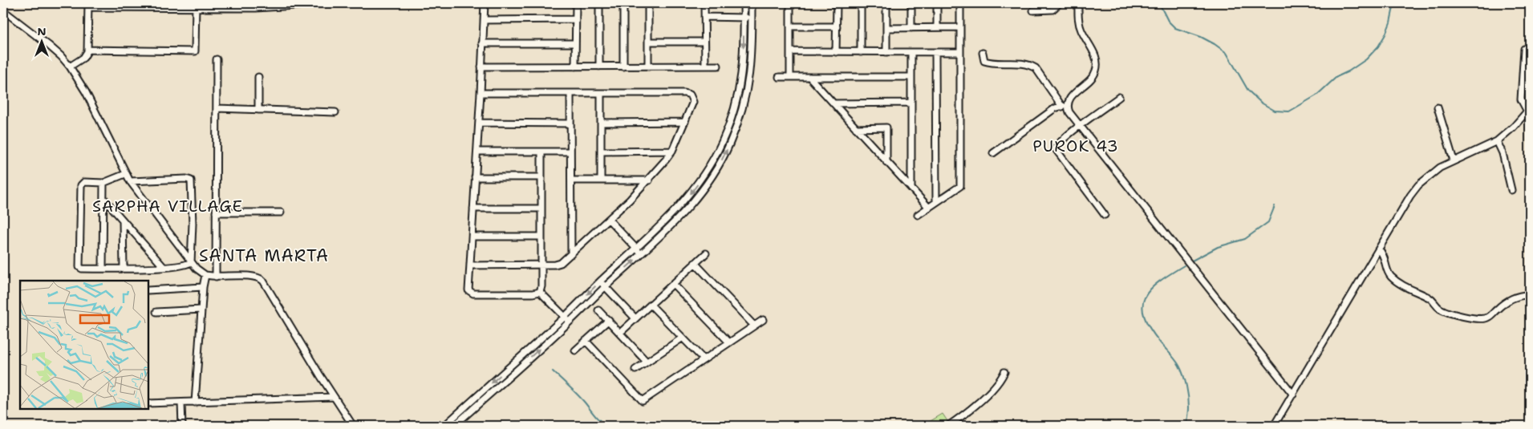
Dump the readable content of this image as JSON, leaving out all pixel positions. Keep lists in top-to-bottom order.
{
  "districts": ["PUROK 43", "SARPHA VILLAGE", "SANTA MARTA"],
  "north": "top"
}
